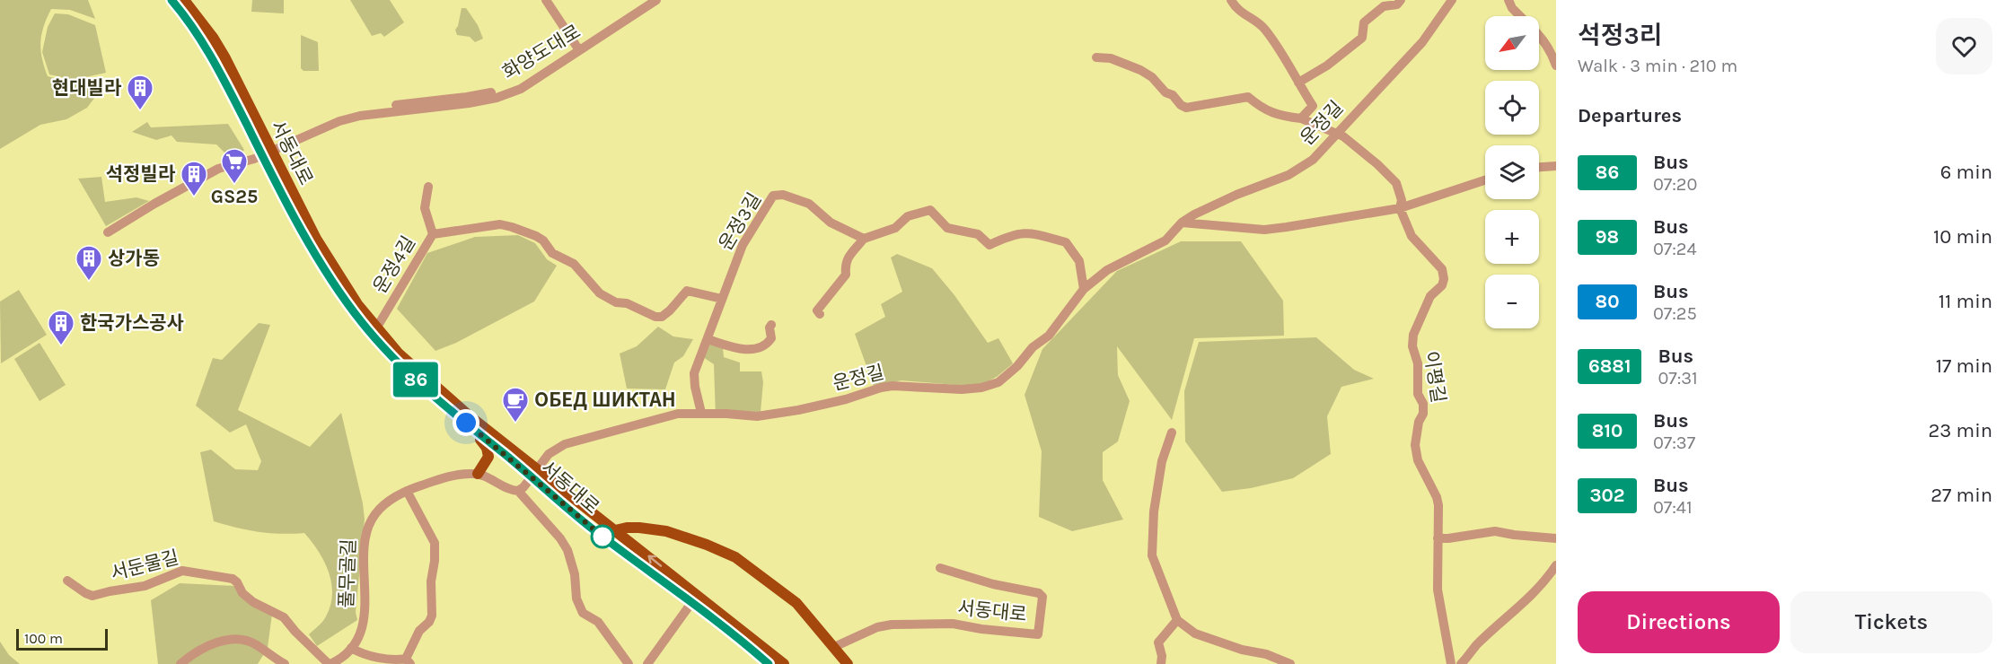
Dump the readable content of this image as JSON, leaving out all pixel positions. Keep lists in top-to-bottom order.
{
  "streets": {
    "main road": ["서동대로"],
    "street": [
      "화양도대로",
      "운정길",
      "운정3길",
      "운정4길",
      "이평길",
      "서둔물길",
      "풀무골길"
    ]
  },
  "crossings": [
    ["화양도대로", "서동대로"],
    ["운정길", "서동대로"],
    ["운정길", "운정3길"],
    ["운정길", "이평길"],
    ["서동대로", "운정4길"],
    ["운정3길", "운정4길"],
    ["서둔물길", "풀무골길"]
  ],
  "places": {
    "building": [
      "현대빌라",
      "석정빌라",
      "상가동",
      "한국가스공사"
    ],
    "supermarket": ["GS25"],
    "cafe": ["ОБЕД ШИКТАН"]
  },
  "lines": ["bus line 86"],
  "scale_bar": "100 m",
  "north": "bottom left",
  "page": {
    "on_map": "86",
    "heading": [
      ["석정3리", "Walk · 3 min · 210 m"],
      "Departures"
    ],
    "map_buttons": ["+", "−"],
    "list": [
      {
        "mark": "86",
        "name": "Bus",
        "note": "07:20",
        "value": "6 min"
      },
      {
        "mark": "98",
        "name": "Bus",
        "note": "07:24",
        "value": "10 min"
      },
      {
        "mark": "80",
        "name": "Bus",
        "note": "07:25",
        "value": "11 min"
      },
      {
        "mark": "6881",
        "name": "Bus",
        "note": "07:31",
        "value": "17 min"
      },
      {
        "mark": "810",
        "name": "Bus",
        "note": "07:37",
        "value": "23 min"
      },
      {
        "mark": "302",
        "name": "Bus",
        "note": "07:41",
        "value": "27 min"
      }
    ],
    "buttons": ["Directions", "Tickets"],
    "scale": "100 m"
  }
}
